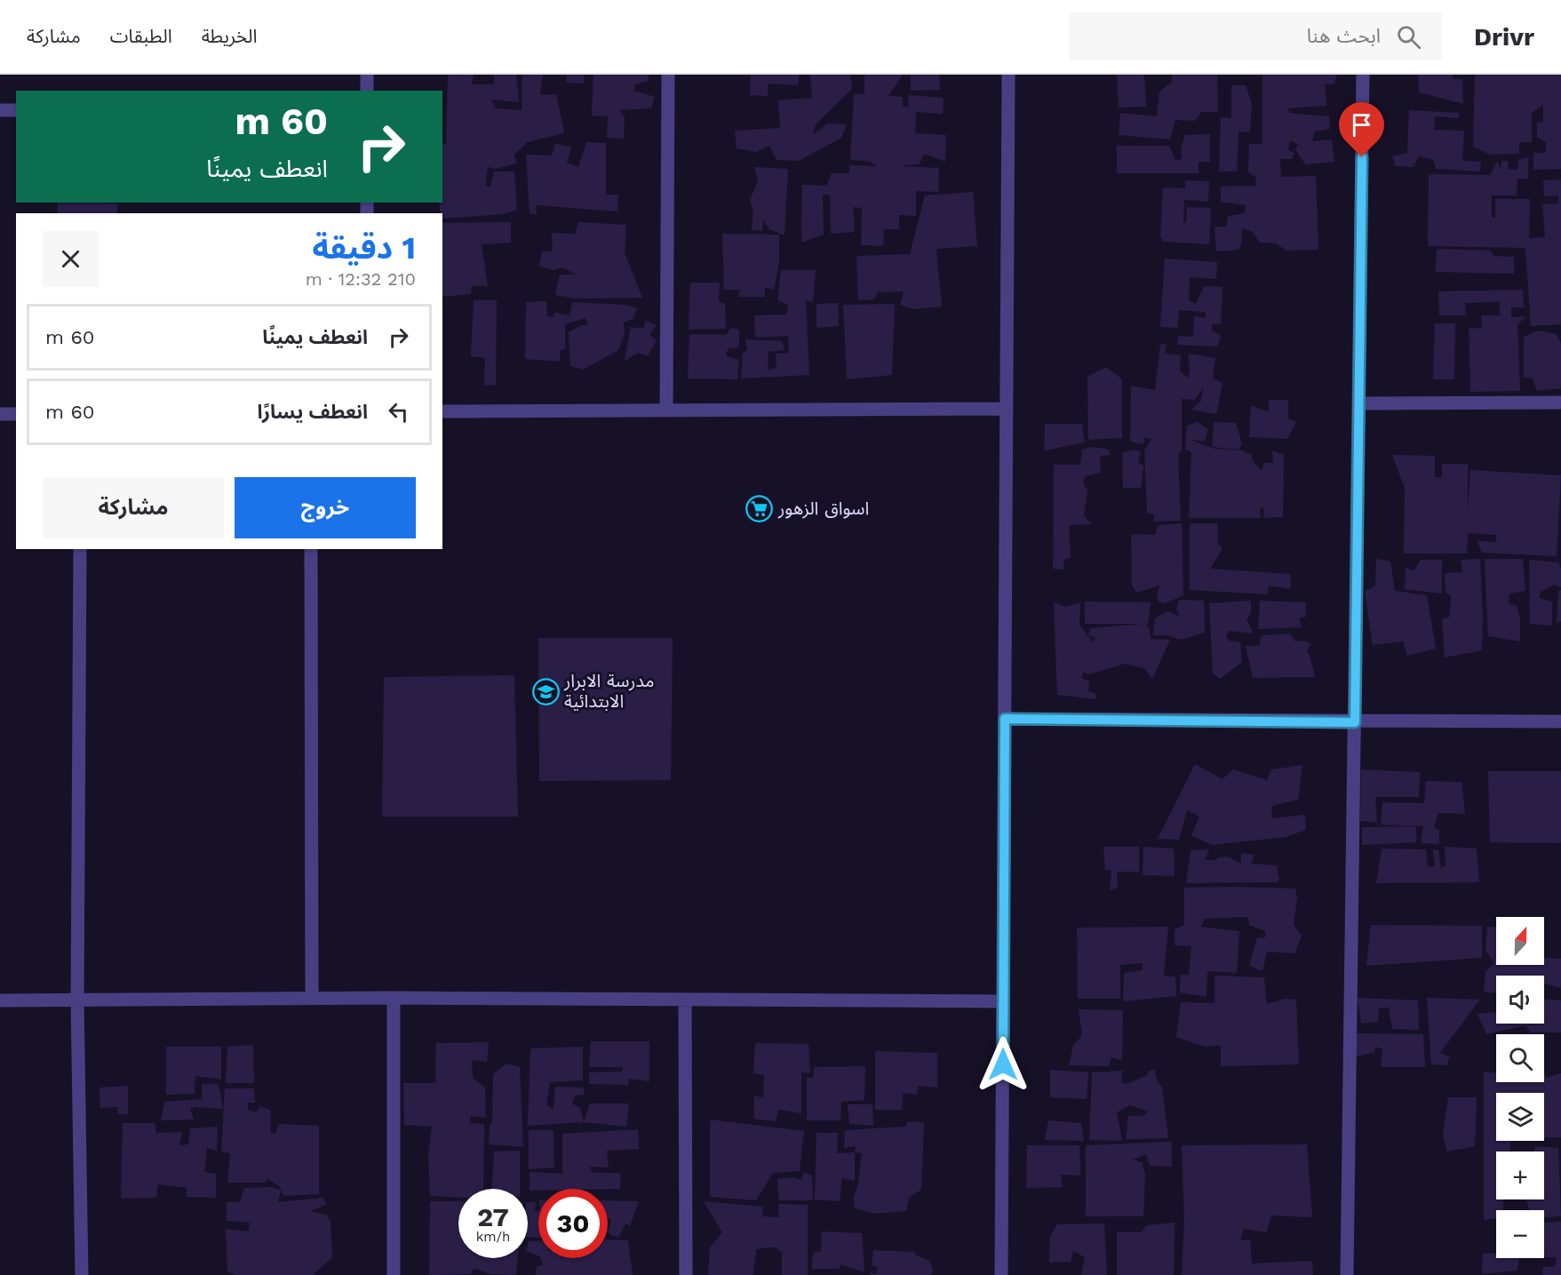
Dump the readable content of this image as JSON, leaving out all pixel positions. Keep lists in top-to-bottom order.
{
  "places": {
    "supermarket": ["اسواق الزهور"],
    "school or university": ["مدرسة الابرار الابتدائية"]
  },
  "north": "top",
  "page": {
    "header": "Drivr",
    "search": "ابحث هنا",
    "nav": ["الخريطة", "الطبقات", "مشاركة"],
    "turn": ["60 m", "انعطف يمينًا"],
    "heading": ["1 دقيقة", "210 m · 12:32"],
    "list": [
      {
        "name": "انعطف يمينًا",
        "value": "60 m"
      },
      {
        "name": "انعطف يسارًا",
        "value": "60 m"
      }
    ],
    "buttons": ["خروج", "مشاركة"],
    "map_buttons": ["+", "−"],
    "speed": "27 km/h",
    "limit": "30"
  }
}
